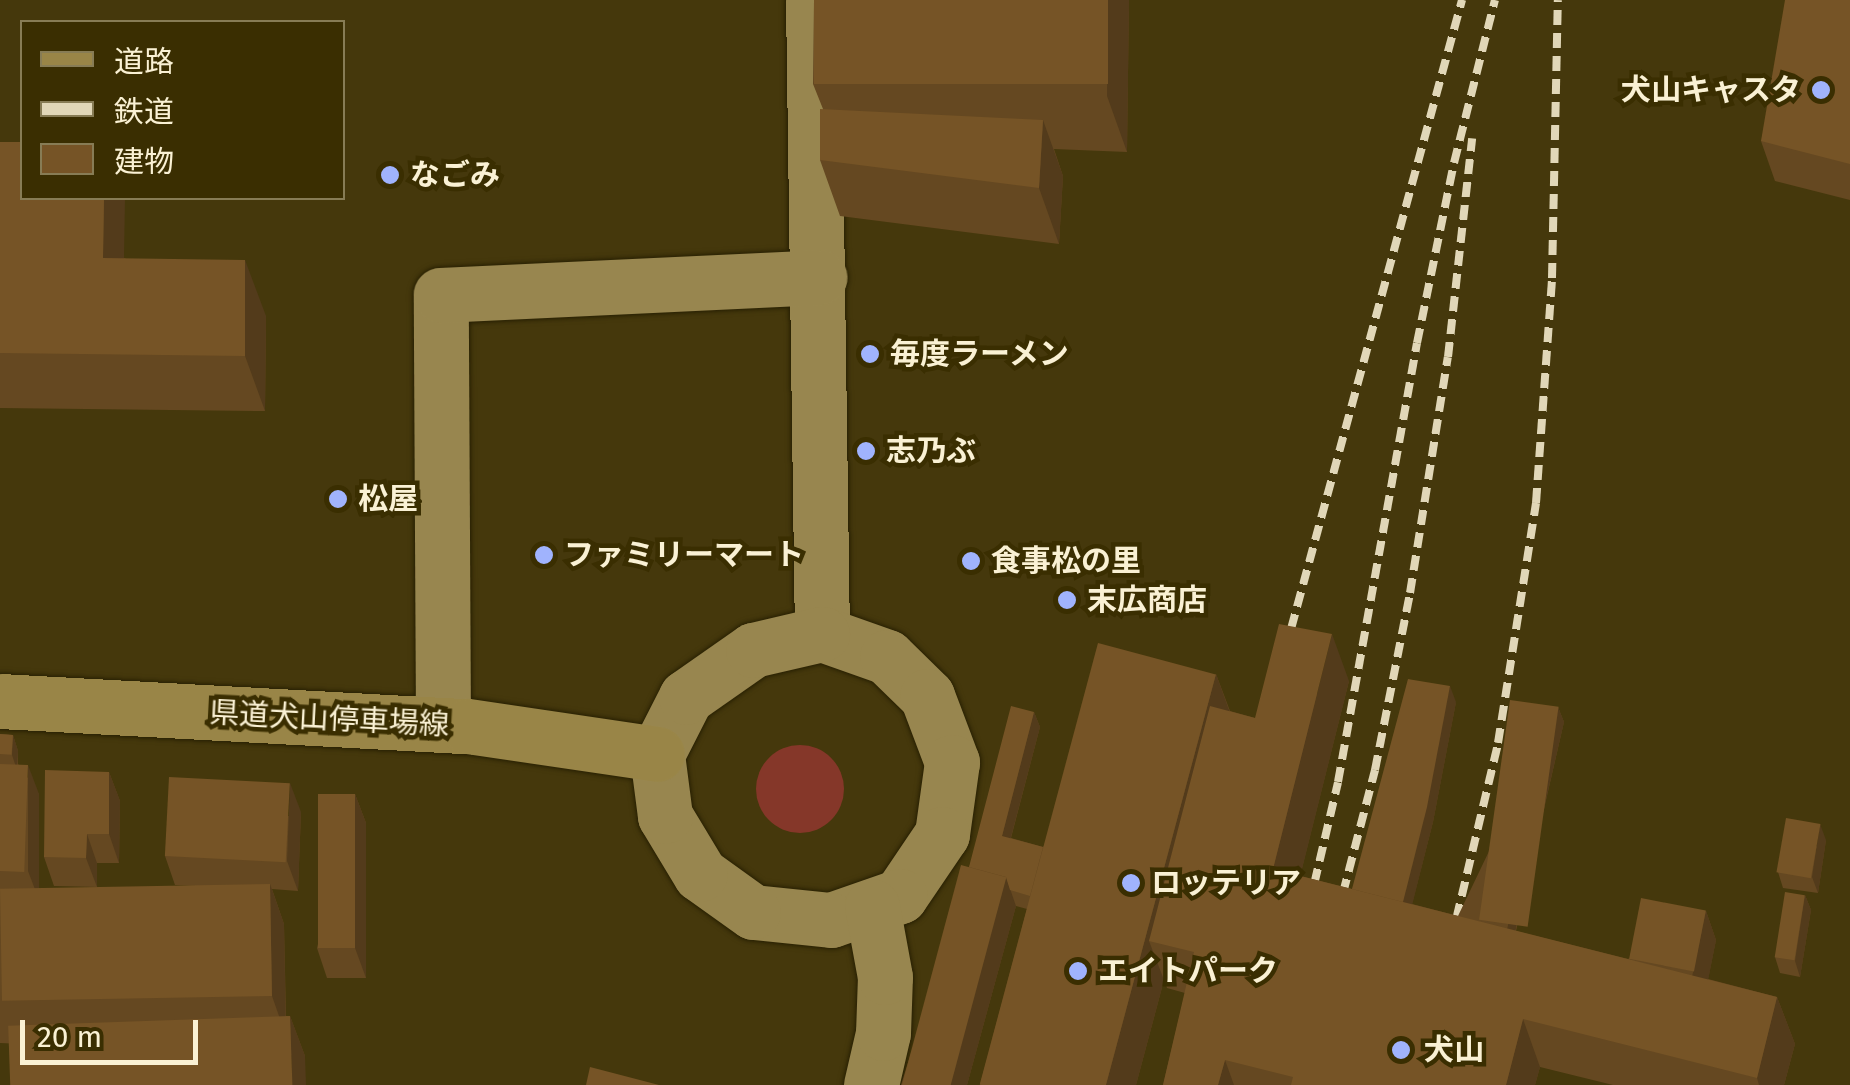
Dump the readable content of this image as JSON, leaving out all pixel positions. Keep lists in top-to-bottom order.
{
  "streets": {
    "main road": ["県道犬山停車場線"]
  },
  "places": [
    "犬山キャスタ",
    "なごみ",
    "毎度ラーメン",
    "志乃ぶ",
    "松屋",
    "ファミリーマート",
    "食事松の里",
    "末広商店",
    "ロッテリア",
    "エイトパーク",
    "犬山"
  ],
  "legend": ["道路", "鉄道", "建物"],
  "scale_bar": "20 m"
}
